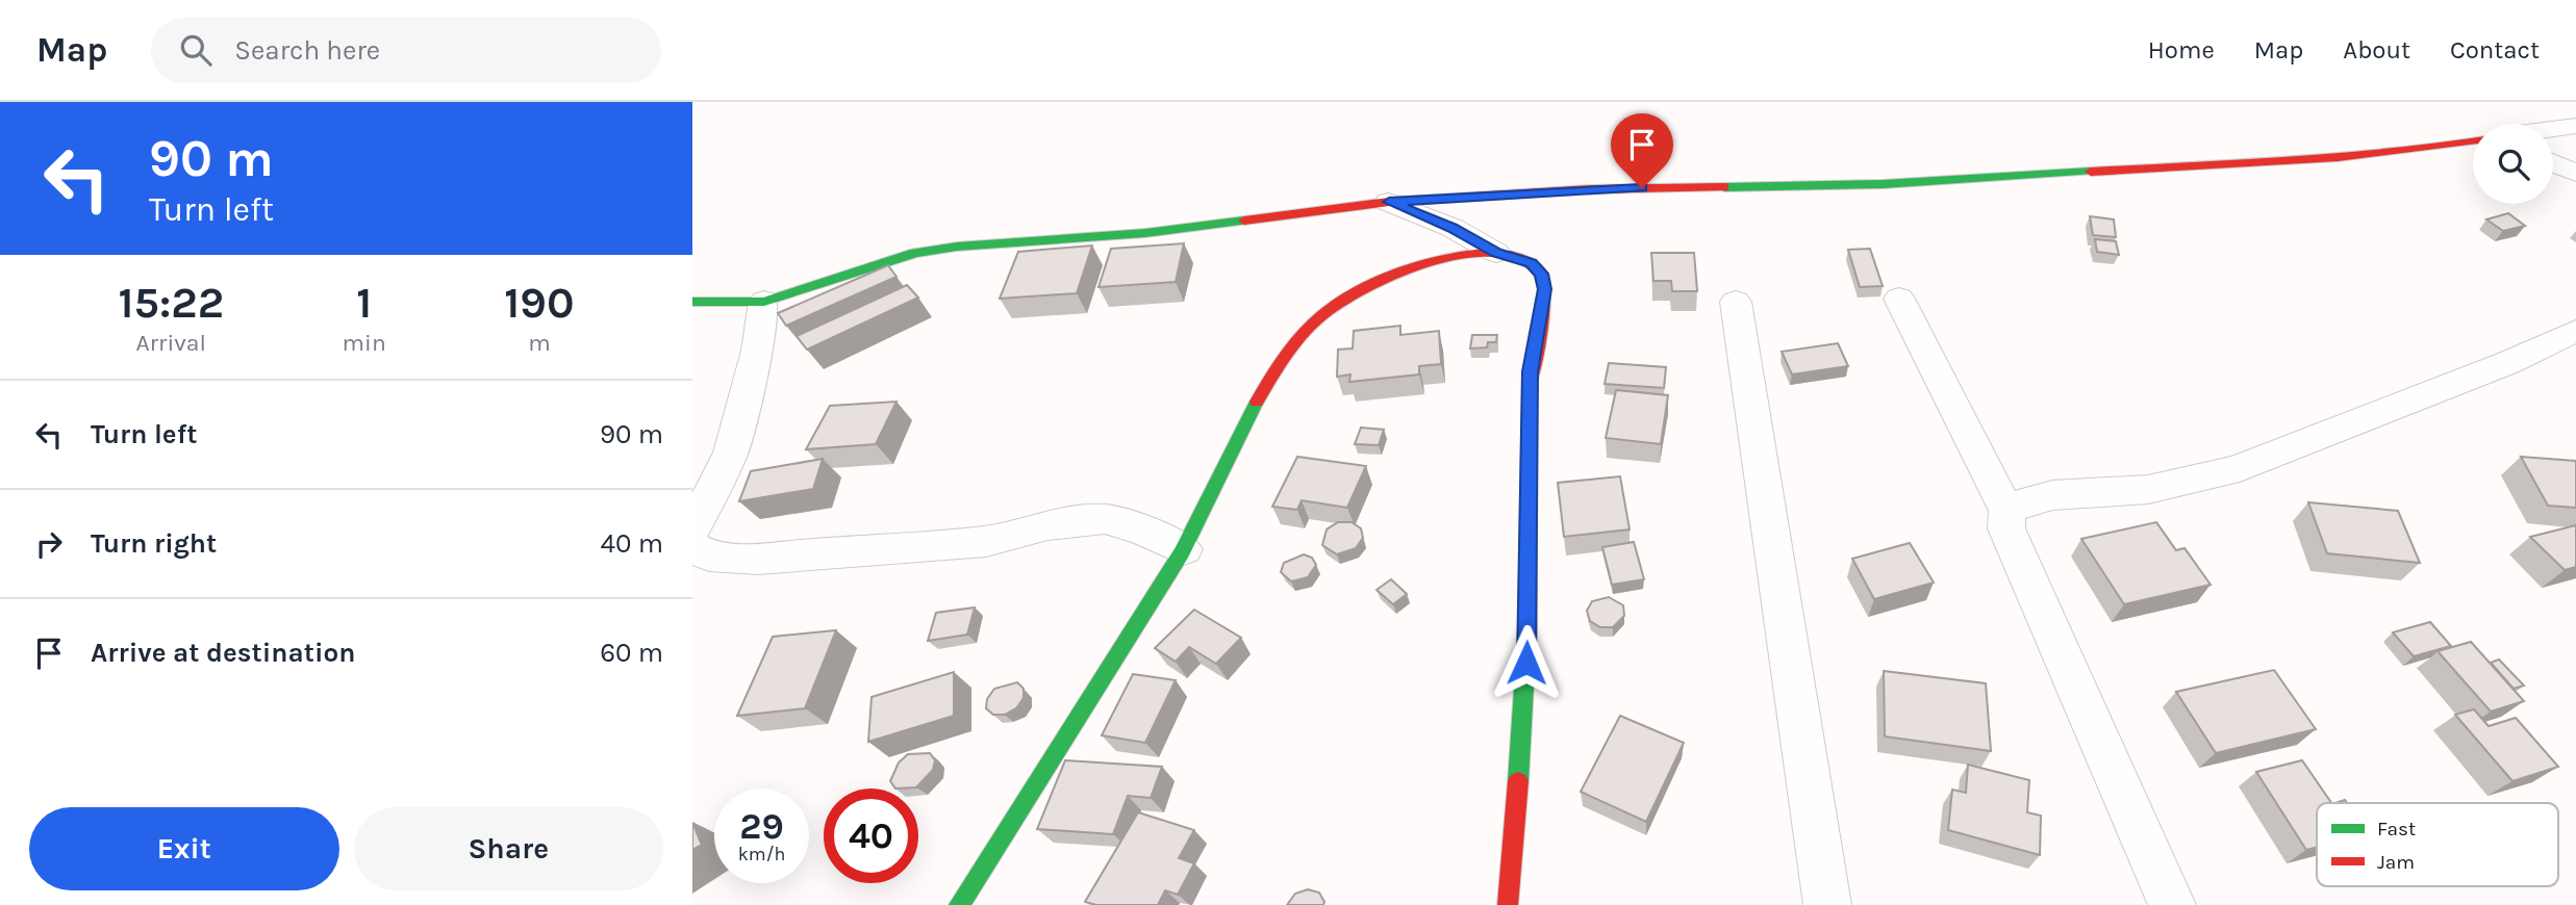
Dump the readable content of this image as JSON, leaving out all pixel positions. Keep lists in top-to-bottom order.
{
  "legend": ["Fast", "Jam"],
  "page": {
    "header": "Map",
    "search": "Search here",
    "nav": [
      "Home",
      "Map",
      "About",
      "Contact"
    ],
    "turn": ["90 m", "Turn left"],
    "eta": [
      "15:22",
      "Arrival",
      "1",
      "min",
      "190",
      "m"
    ],
    "list": [
      {
        "name": "Turn left",
        "value": "90 m"
      },
      {
        "name": "Turn right",
        "value": "40 m"
      },
      {
        "name": "Arrive at destination",
        "value": "60 m"
      }
    ],
    "speed": "29 km/h",
    "limit": "40",
    "buttons": ["Exit", "Share"]
  }
}
